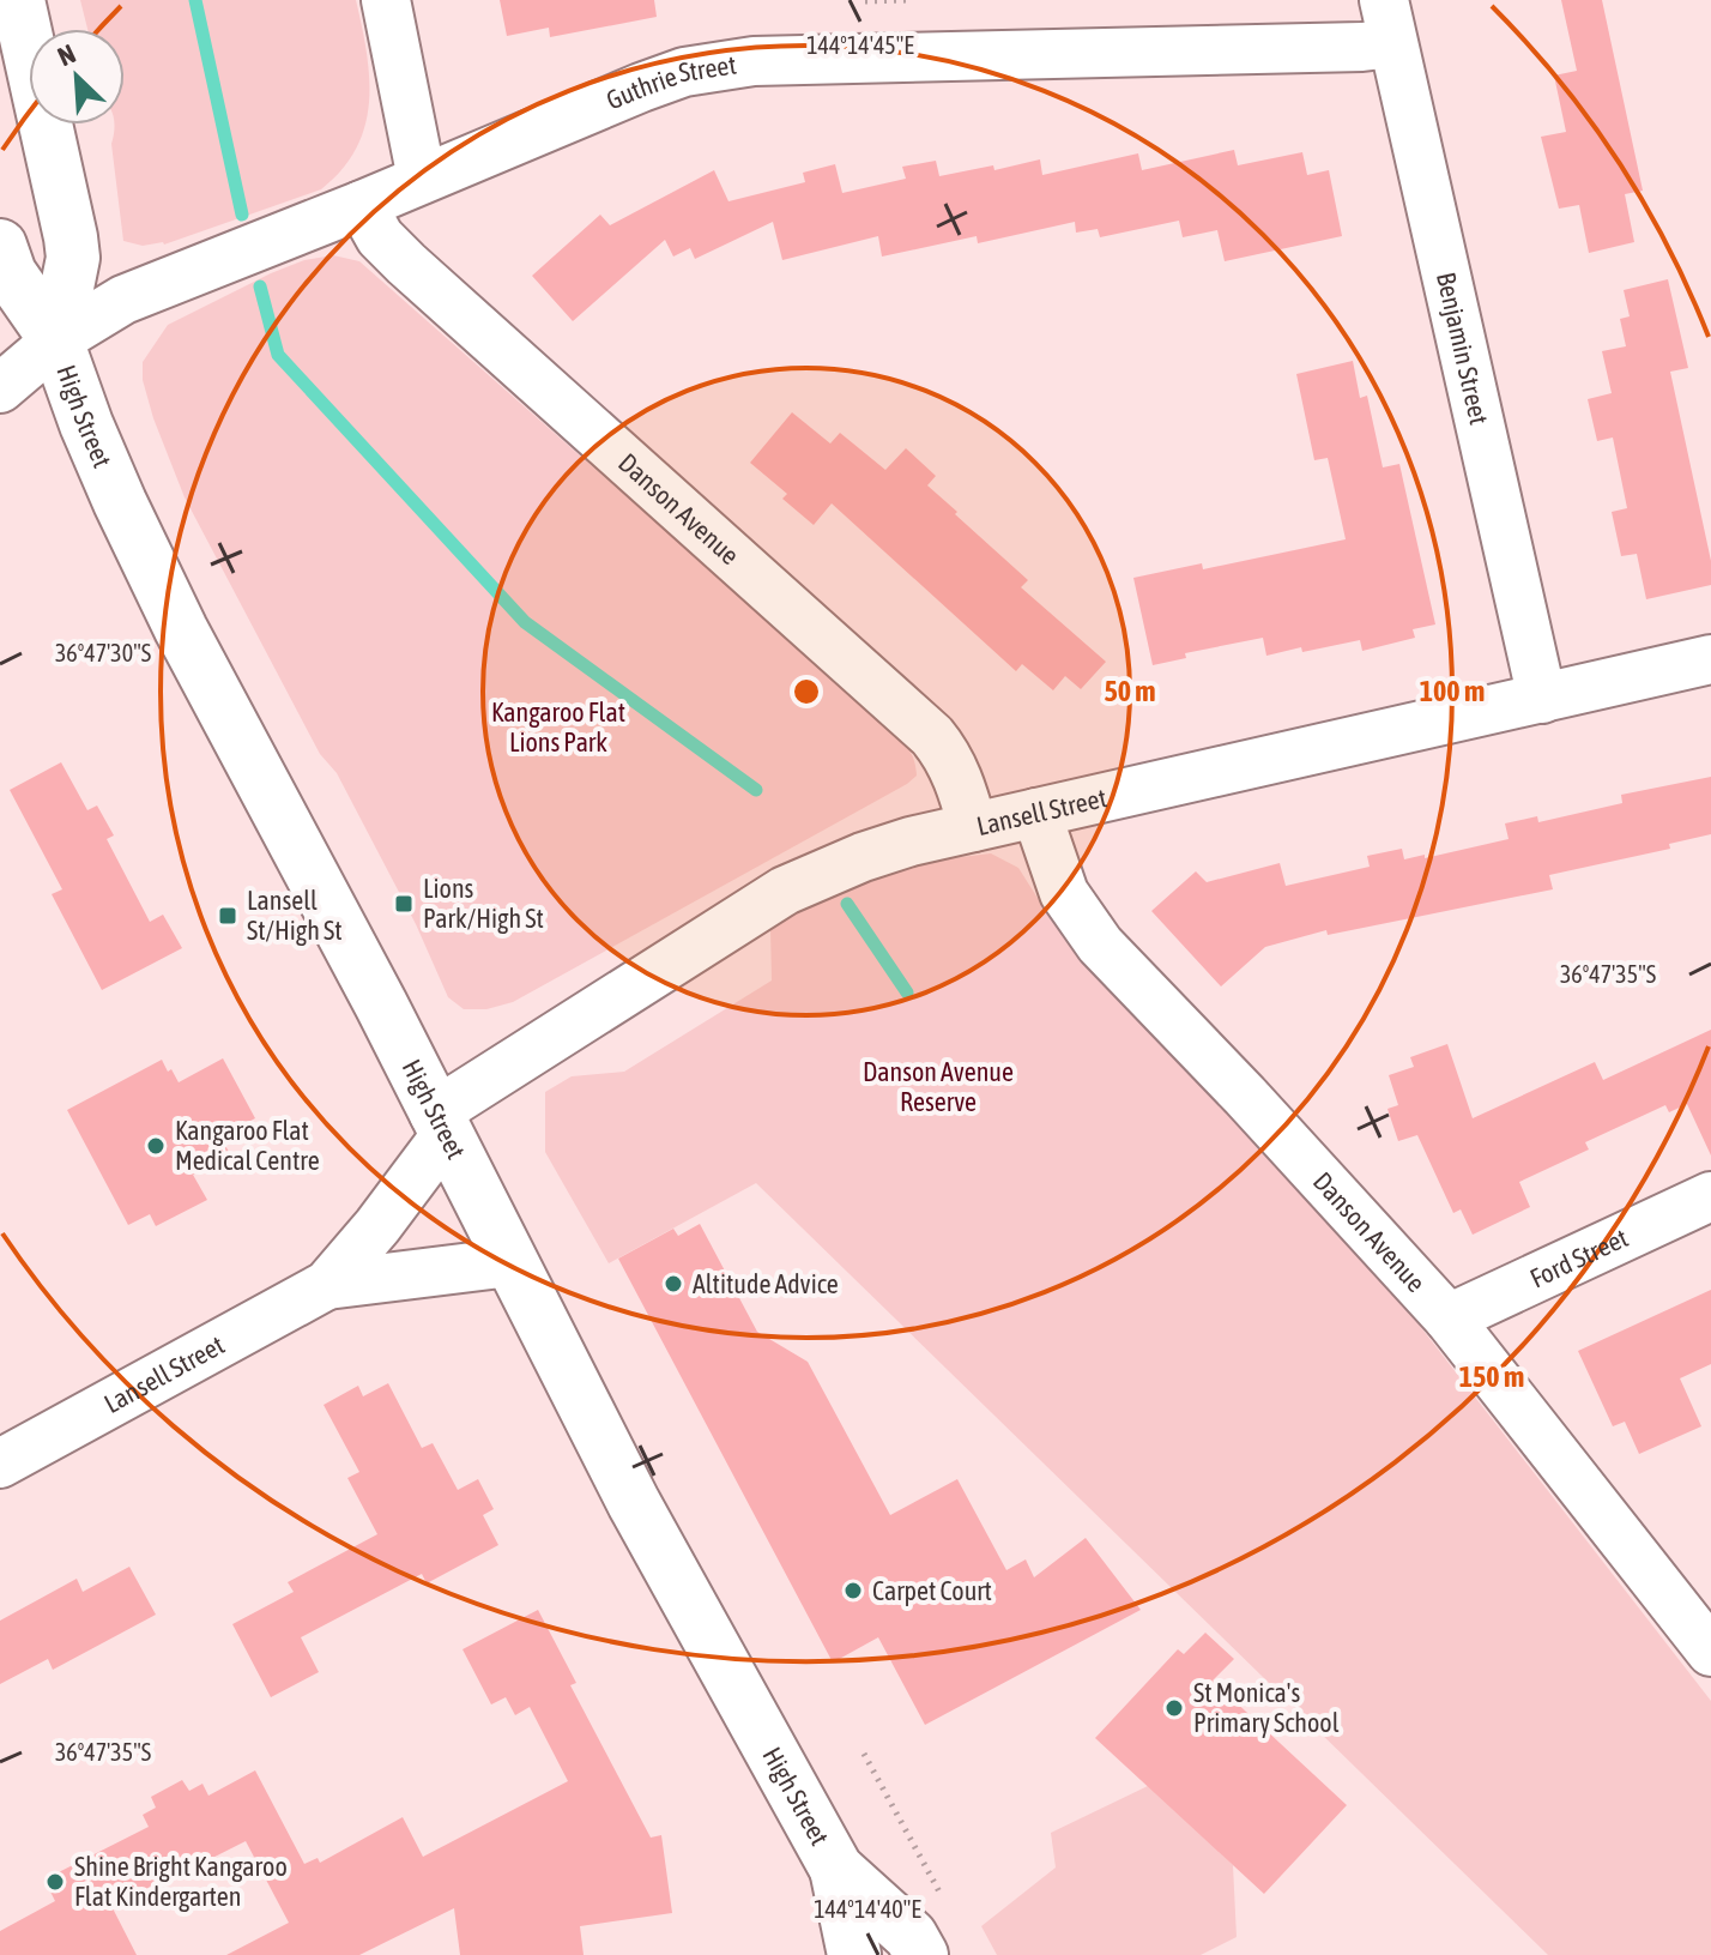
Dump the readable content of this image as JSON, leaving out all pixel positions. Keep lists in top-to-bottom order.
{
  "streets": {
    "highway": ["High Street"],
    "street": [
      "Guthrie Street",
      "Benjamin Street",
      "Danson Avenue",
      "Lansell Street",
      "Ford Street"
    ]
  },
  "crossings": [
    ["Guthrie Street", "Benjamin Street"],
    ["Guthrie Street", "High Street"],
    ["Guthrie Street", "Danson Avenue"],
    ["Benjamin Street", "Lansell Street"],
    ["High Street", "Lansell Street"],
    ["Danson Avenue", "Lansell Street"],
    ["Danson Avenue", "Ford Street"]
  ],
  "parks": ["Kangaroo Flat Lions Park", "Danson Avenue Reserve"],
  "places": {
    "transit": ["Lions Park/High St", "Lansell St/High St"],
    "other": [
      "Kangaroo Flat Medical Centre",
      "Altitude Advice",
      "Carpet Court",
      "St Monica's Primary School",
      "Shine Bright Kangaroo Flat Kindergarten"
    ]
  },
  "north": "top left",
  "coordinates": [
    "144°14'45\"E",
    "36°47'30\"S",
    "36°47'35\"S",
    "144°14'40\"E"
  ],
  "rings": ["50 m", "100 m", "150 m"]
}
